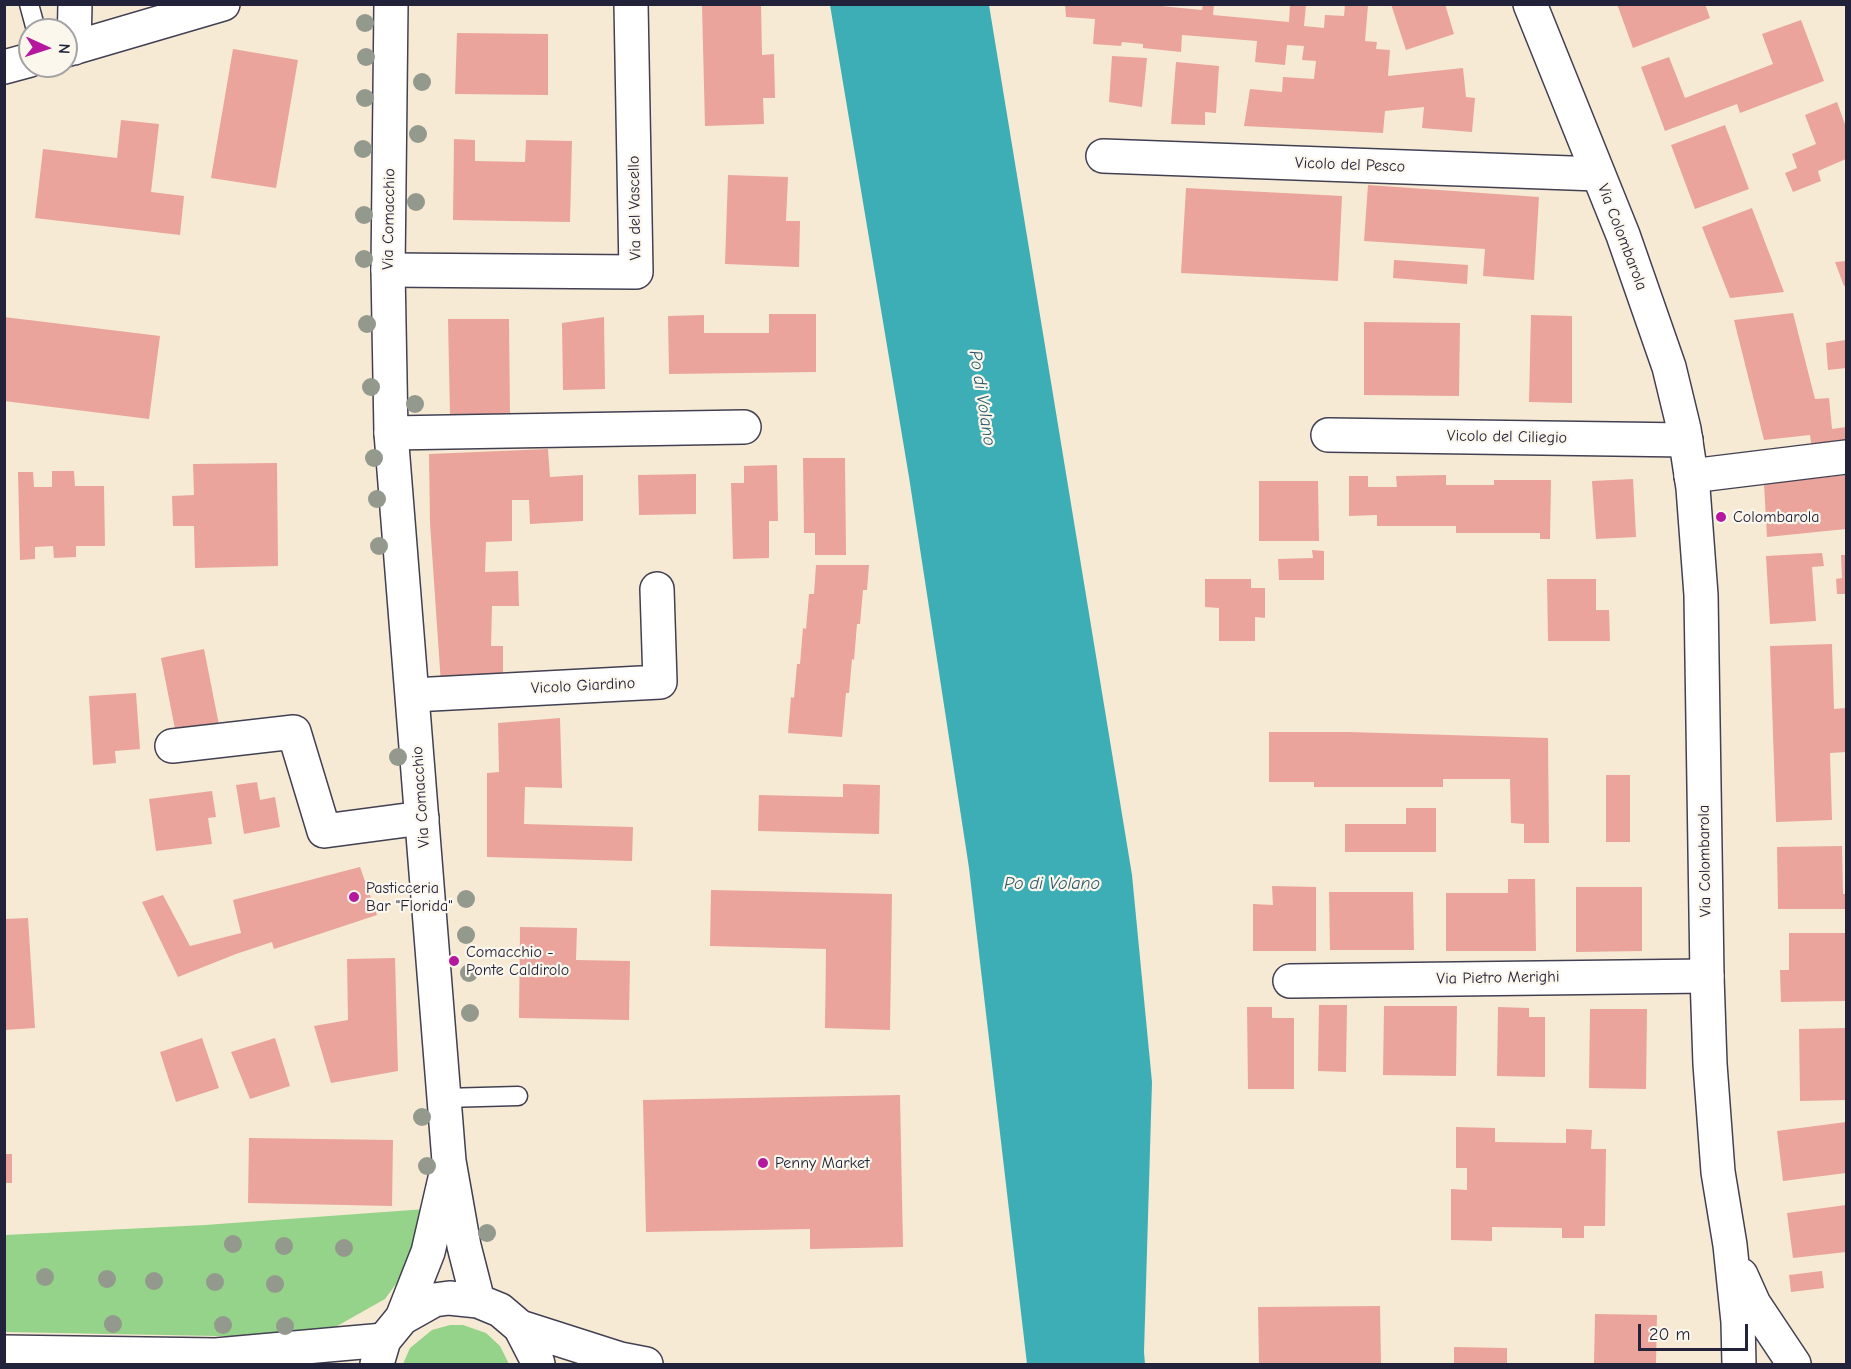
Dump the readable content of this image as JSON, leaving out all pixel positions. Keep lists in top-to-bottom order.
{
  "streets": {
    "street": [
      "Vicolo del Pesco",
      "Via del Vascello",
      "Via Comacchio",
      "Via Colombarola",
      "Vicolo del Ciliegio",
      "Vicolo Giardino",
      "Via Pietro Merighi"
    ]
  },
  "crossings": [
    ["Vicolo del Pesco", "Via Colombarola"],
    ["Via del Vascello", "Via Comacchio"],
    ["Via Comacchio", "Vicolo Giardino"],
    ["Via Colombarola", "Vicolo del Ciliegio"],
    ["Via Colombarola", "Via Pietro Merighi"]
  ],
  "water": ["Po di Volano"],
  "places": [
    "Colombarola",
    "Pasticceria Bar \"Florida\"",
    "Comacchio - Ponte Caldirolo",
    "Penny Market"
  ],
  "scale_bar": "20 m",
  "north": "right"
}
